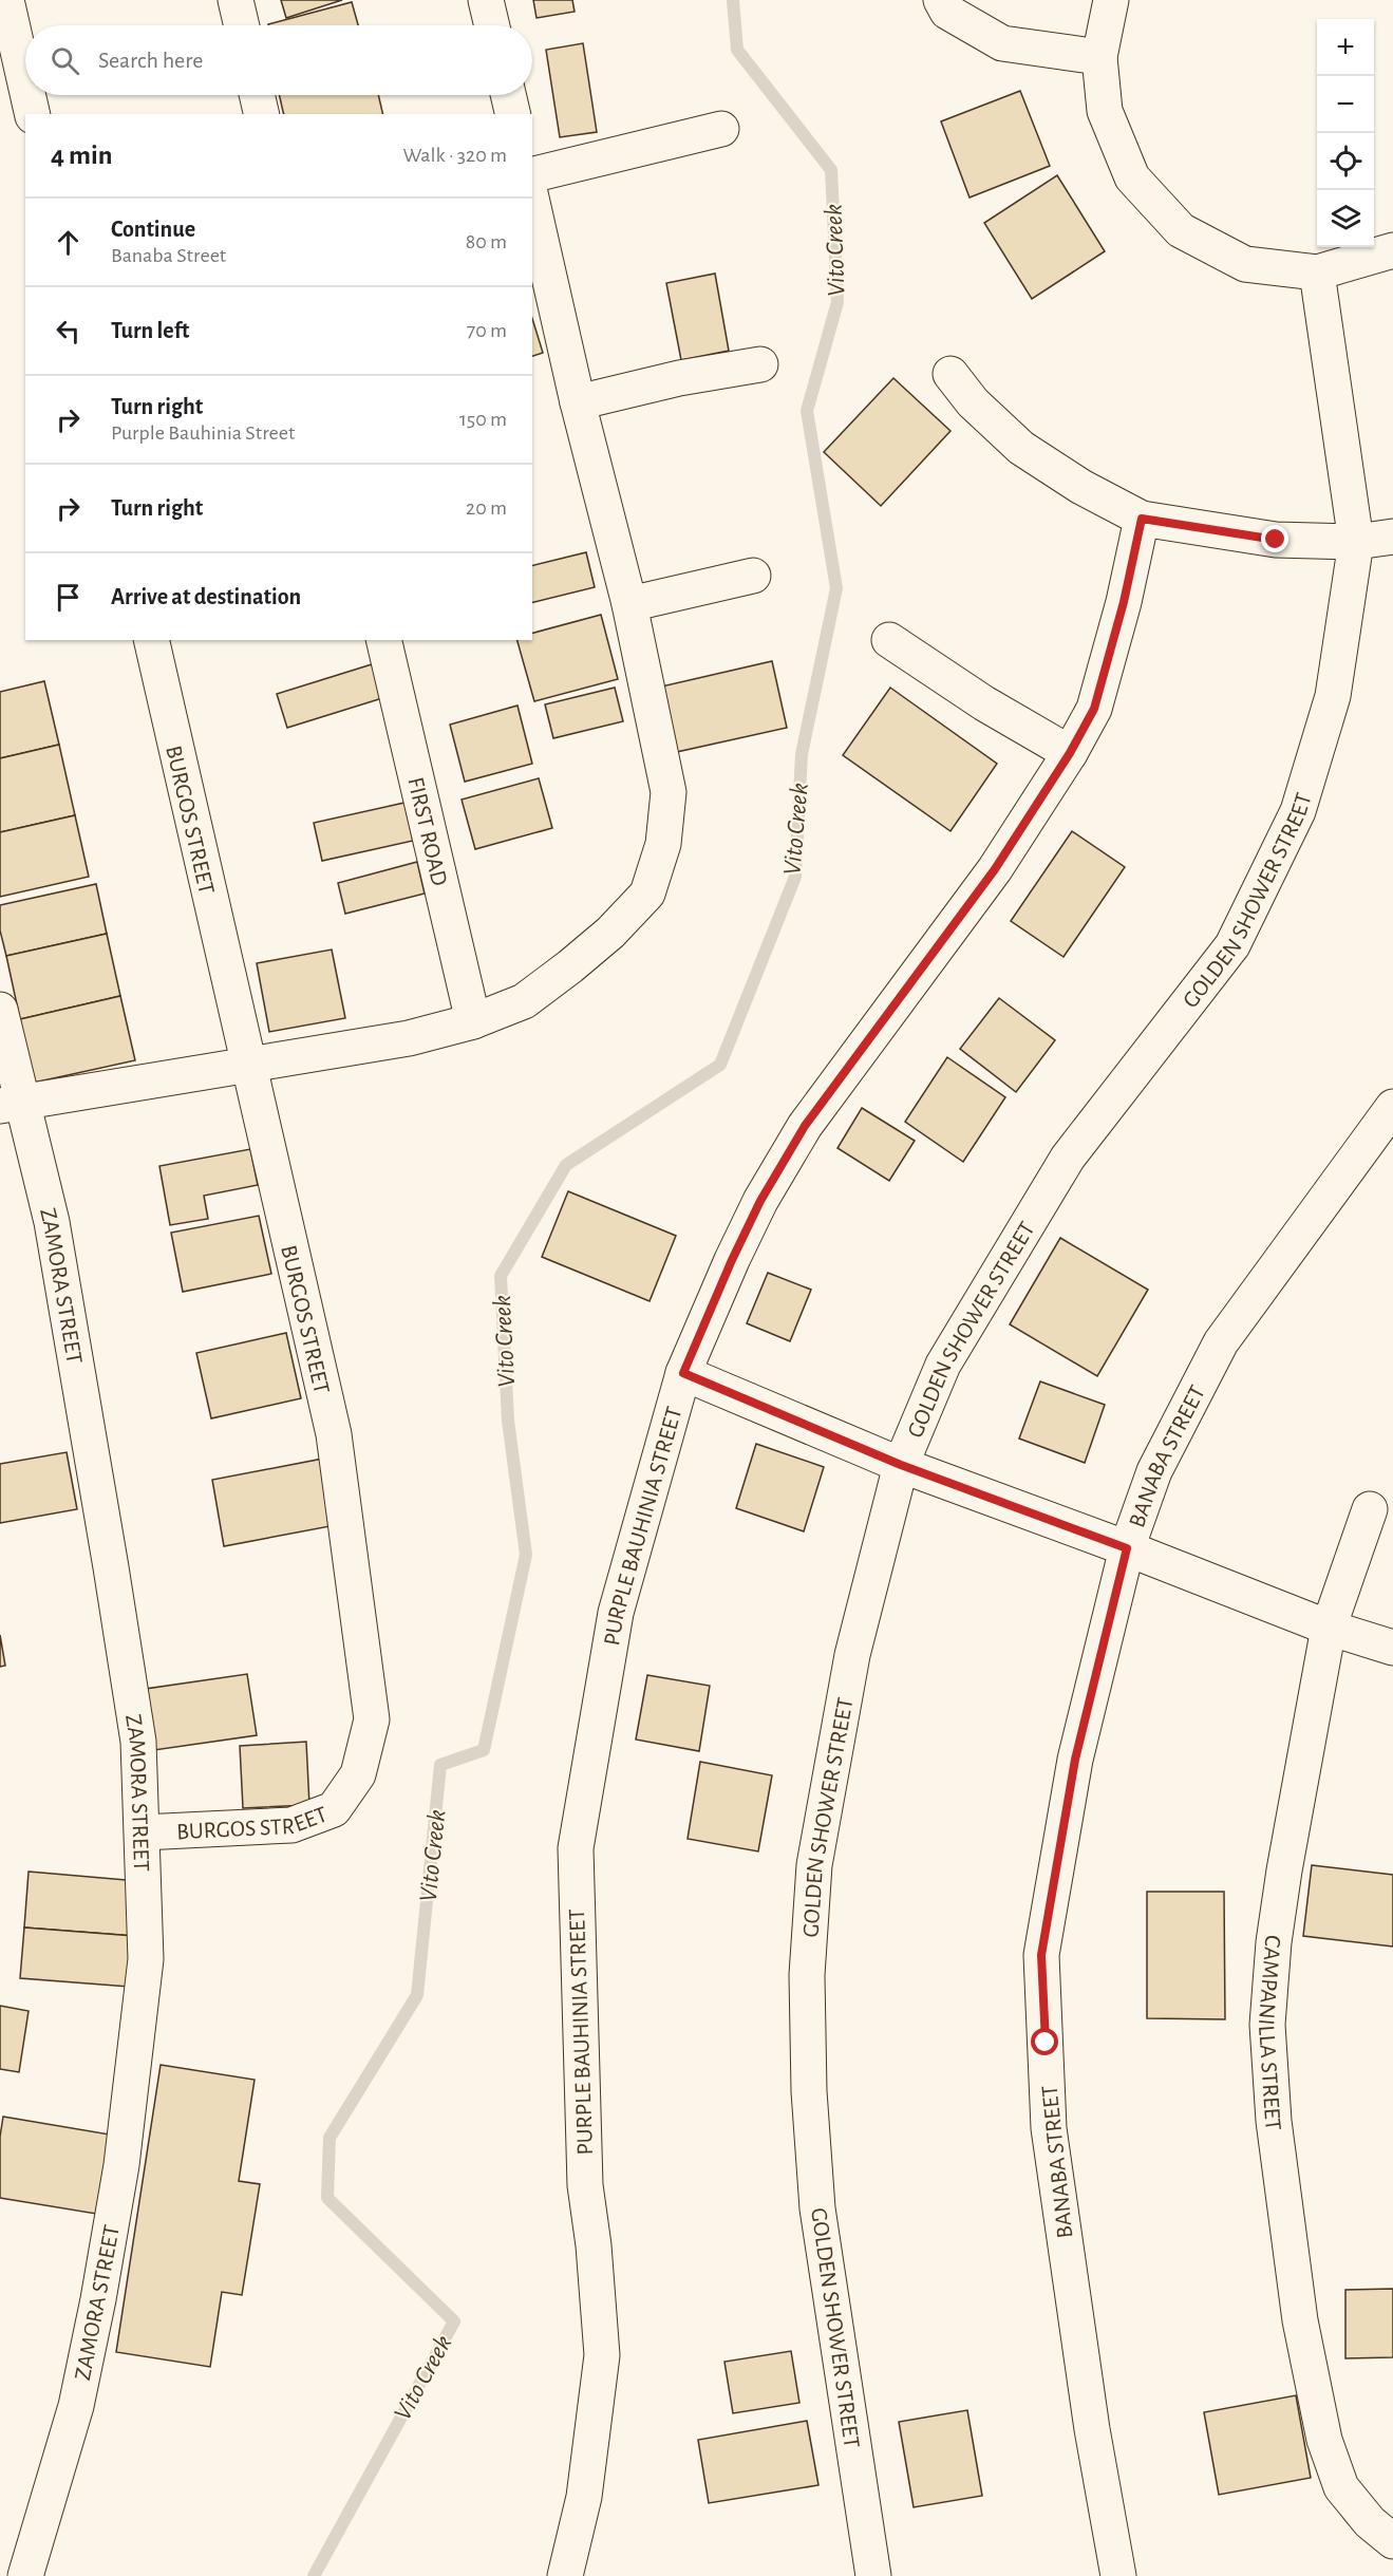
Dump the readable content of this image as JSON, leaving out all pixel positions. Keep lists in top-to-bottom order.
{
  "streets": {
    "street": [
      "BURGOS STREET",
      "FIRST ROAD",
      "GOLDEN SHOWER STREET",
      "ZAMORA STREET",
      "BANABA STREET",
      "PURPLE BAUHINIA STREET",
      "CAMPANILLA STREET"
    ]
  },
  "crossings": [
    ["BURGOS STREET", "ZAMORA STREET"]
  ],
  "water": ["Vito Creek"],
  "page": {
    "map_buttons": ["+", "−"],
    "search": "Search here",
    "heading": ["4 min", "Walk · 320 m"],
    "list": [
      ["Continue", "Banaba Street", "80 m"],
      ["Turn left", "70 m"],
      ["Turn right", "Purple Bauhinia Street", "150 m"],
      ["Turn right", "20 m"],
      "Arrive at destination"
    ]
  }
}
